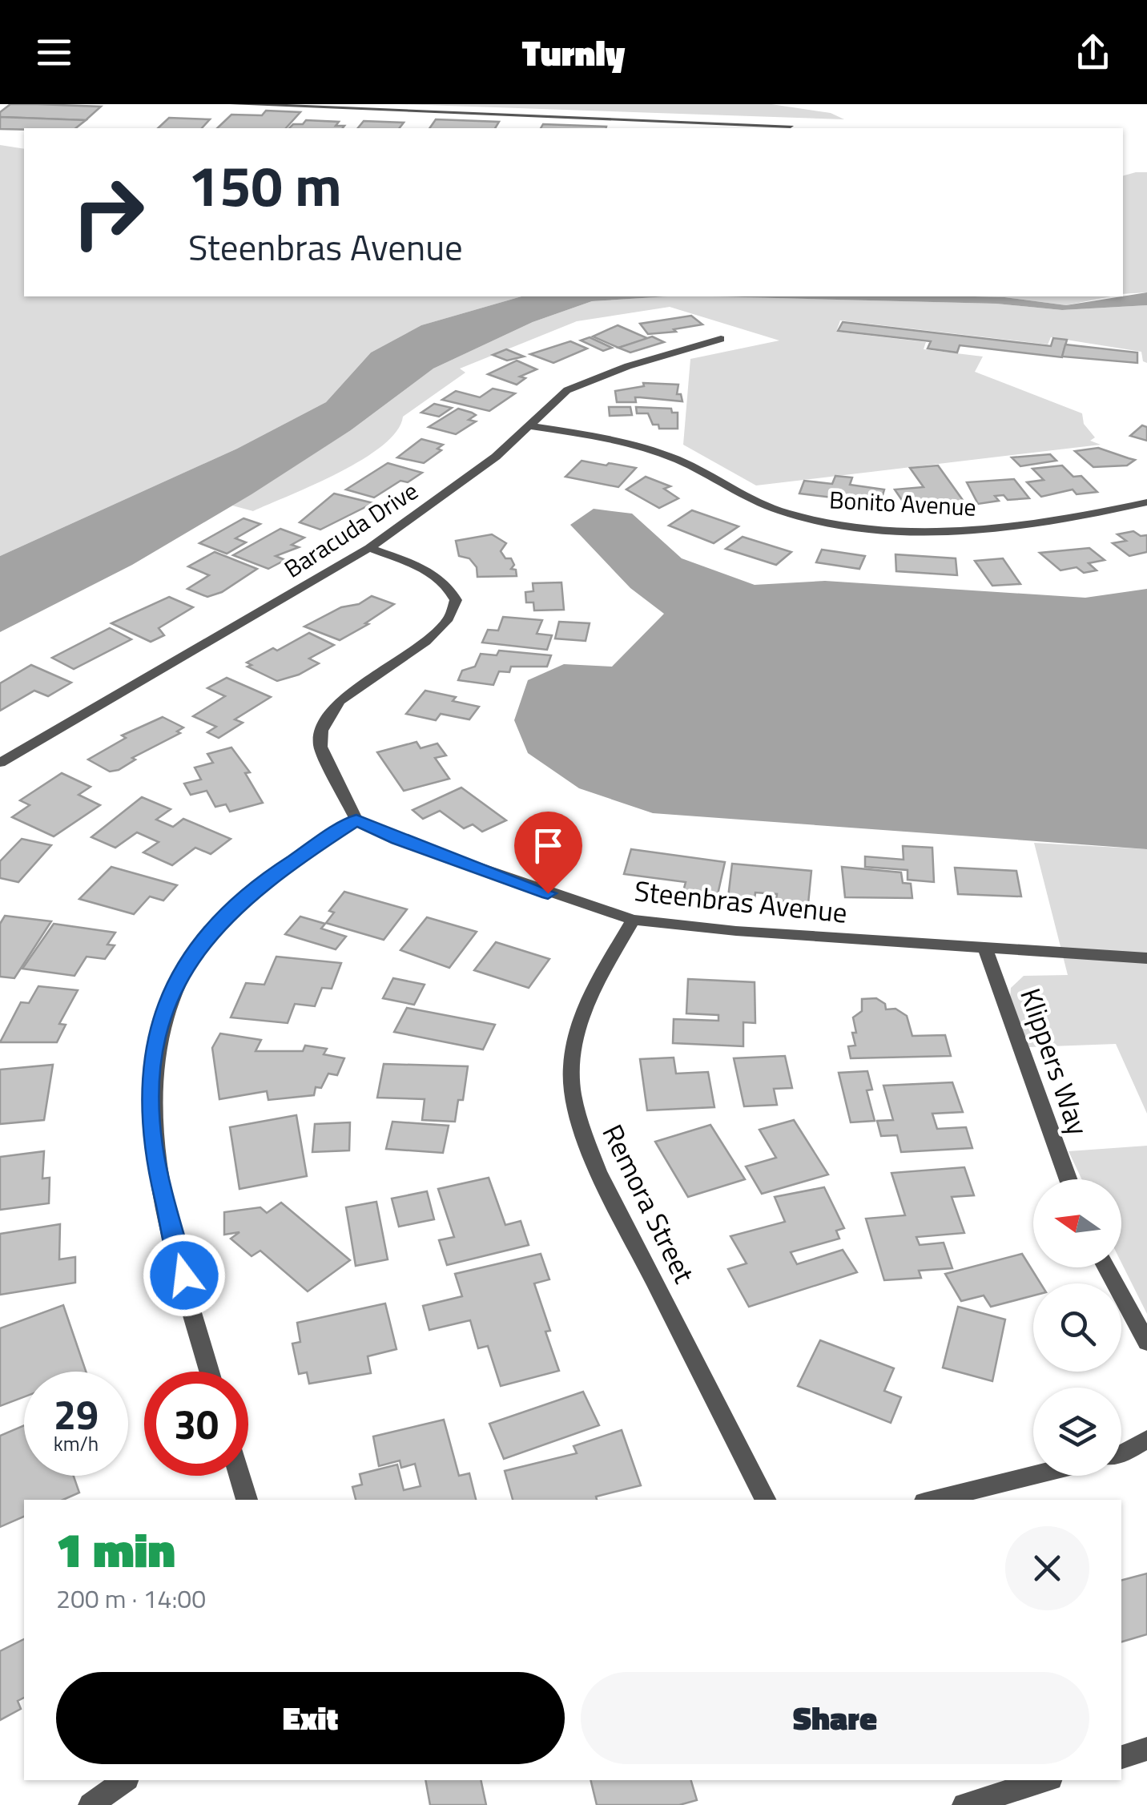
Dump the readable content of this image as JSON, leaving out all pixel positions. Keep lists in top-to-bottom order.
{
  "streets": {
    "street": [
      "Bonito Avenue",
      "Baracuda Drive",
      "Steenbras Avenue",
      "Klippers Way",
      "Remora Street"
    ]
  },
  "crossings": [
    ["Bonito Avenue", "Baracuda Drive"],
    ["Steenbras Avenue", "Klippers Way"],
    ["Steenbras Avenue", "Remora Street"]
  ],
  "north": "left",
  "page": {
    "header": "Turnly",
    "turn": ["150 m", "Steenbras Avenue"],
    "speed": "29 km/h",
    "limit": "30",
    "heading": ["1 min", "200 m · 14:00"],
    "buttons": ["Exit", "Share"]
  }
}
